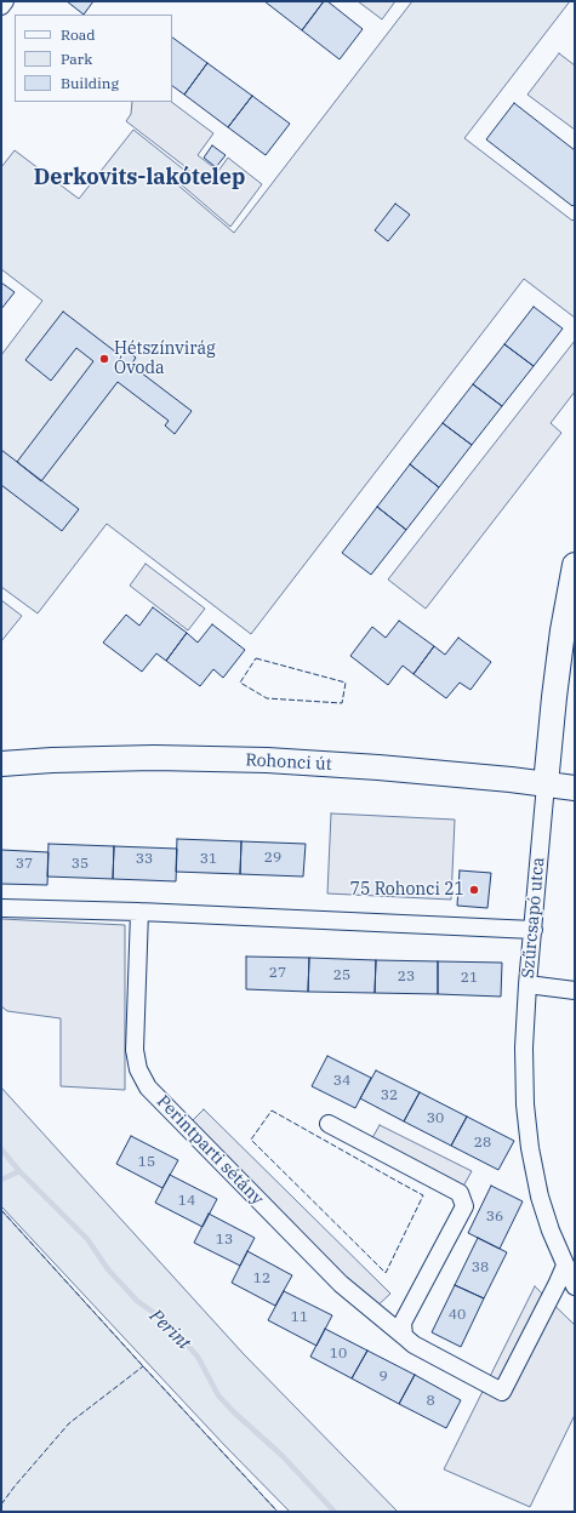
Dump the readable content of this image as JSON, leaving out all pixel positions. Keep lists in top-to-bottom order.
{
  "streets": {
    "main road": ["Rohonci út", "Szűrcsapó utca"],
    "street": ["Perintparti sétány"]
  },
  "crossings": [
    ["Rohonci út", "Szűrcsapó utca"]
  ],
  "districts": ["Derkovits-lakótelep"],
  "water": ["Perint"],
  "places": ["Hétszínvirág Óvoda", "75 Rohonci 21"],
  "house_numbers": [
    "29",
    "33",
    "31",
    "37",
    "35",
    "27",
    "25",
    "23",
    "21",
    "34",
    "32",
    "30",
    "28",
    "15",
    "14",
    "36",
    "13",
    "38",
    "12",
    "40",
    "11",
    "10",
    "9",
    "8"
  ],
  "legend": ["Road", "Park", "Building"]
}
